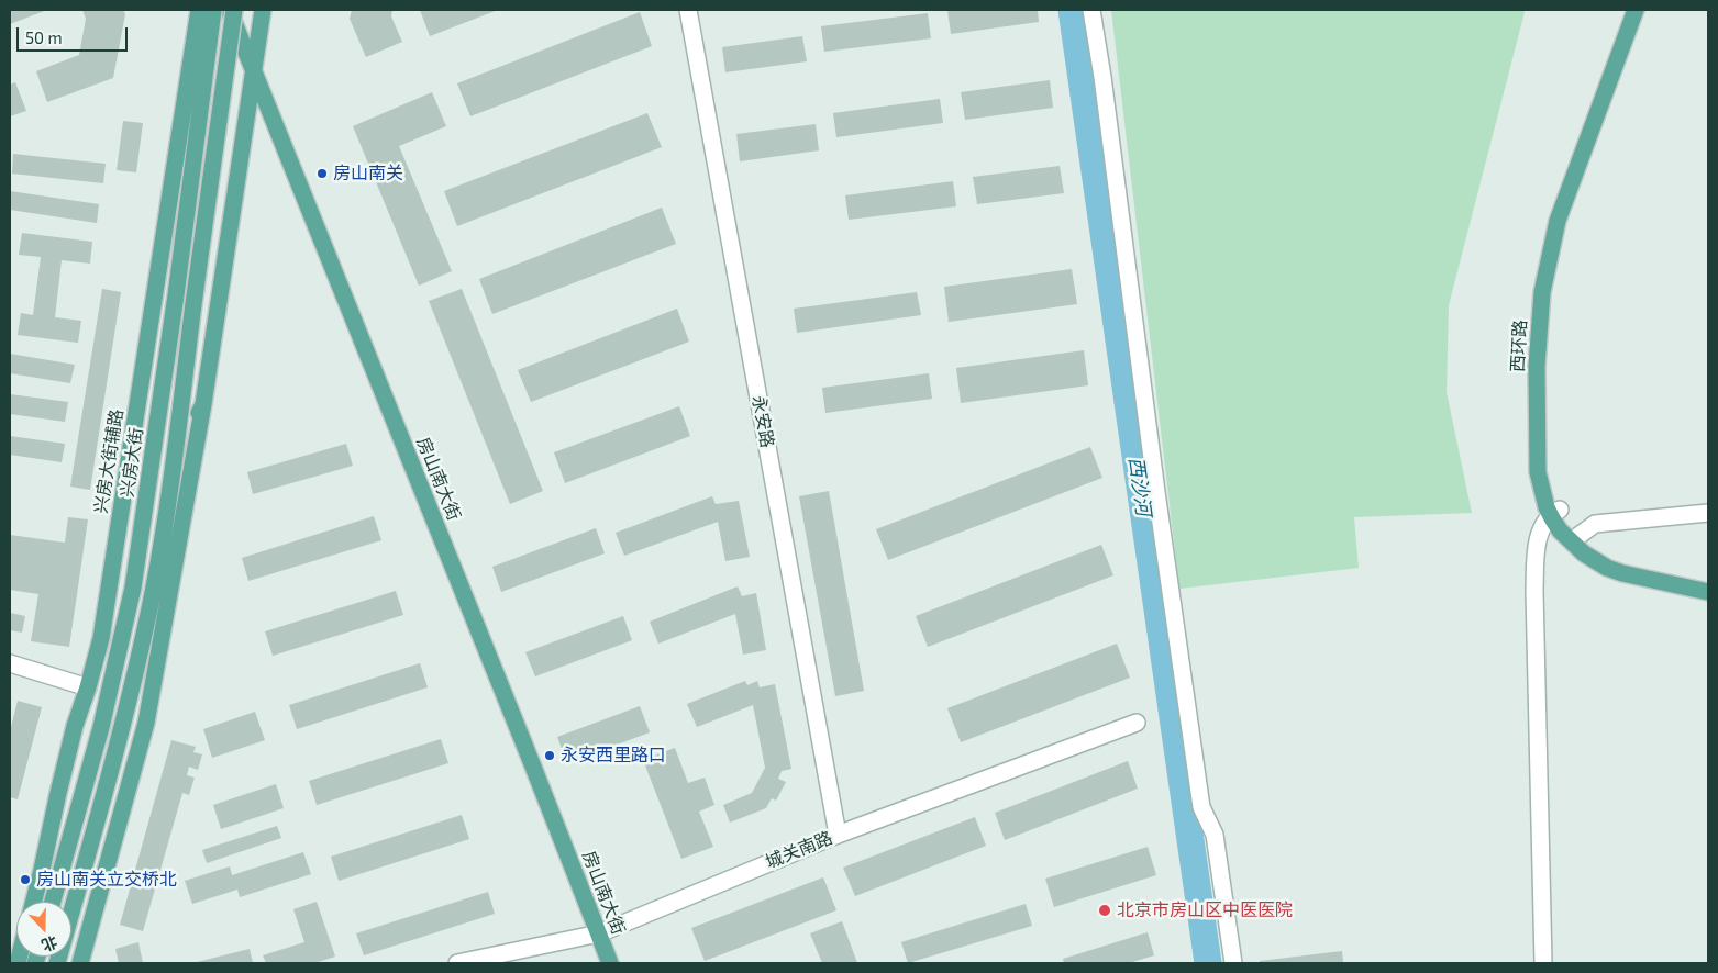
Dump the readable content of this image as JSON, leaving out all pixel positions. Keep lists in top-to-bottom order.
{
  "streets": {
    "main road": [
      "西环路",
      "兴房大街辅路",
      "兴房大街",
      "房山南大街"
    ],
    "street": ["永安路", "城关南路"]
  },
  "crossings": [
    ["永安路", "城关南路"],
    ["房山南大街", "城关南路"]
  ],
  "water": ["西沙河"],
  "places": [
    "房山南关",
    "永安西里路口",
    "房山南关立交桥北",
    "北京市房山区中医医院"
  ],
  "scale_bar": "50 m",
  "north": "bottom"
}
